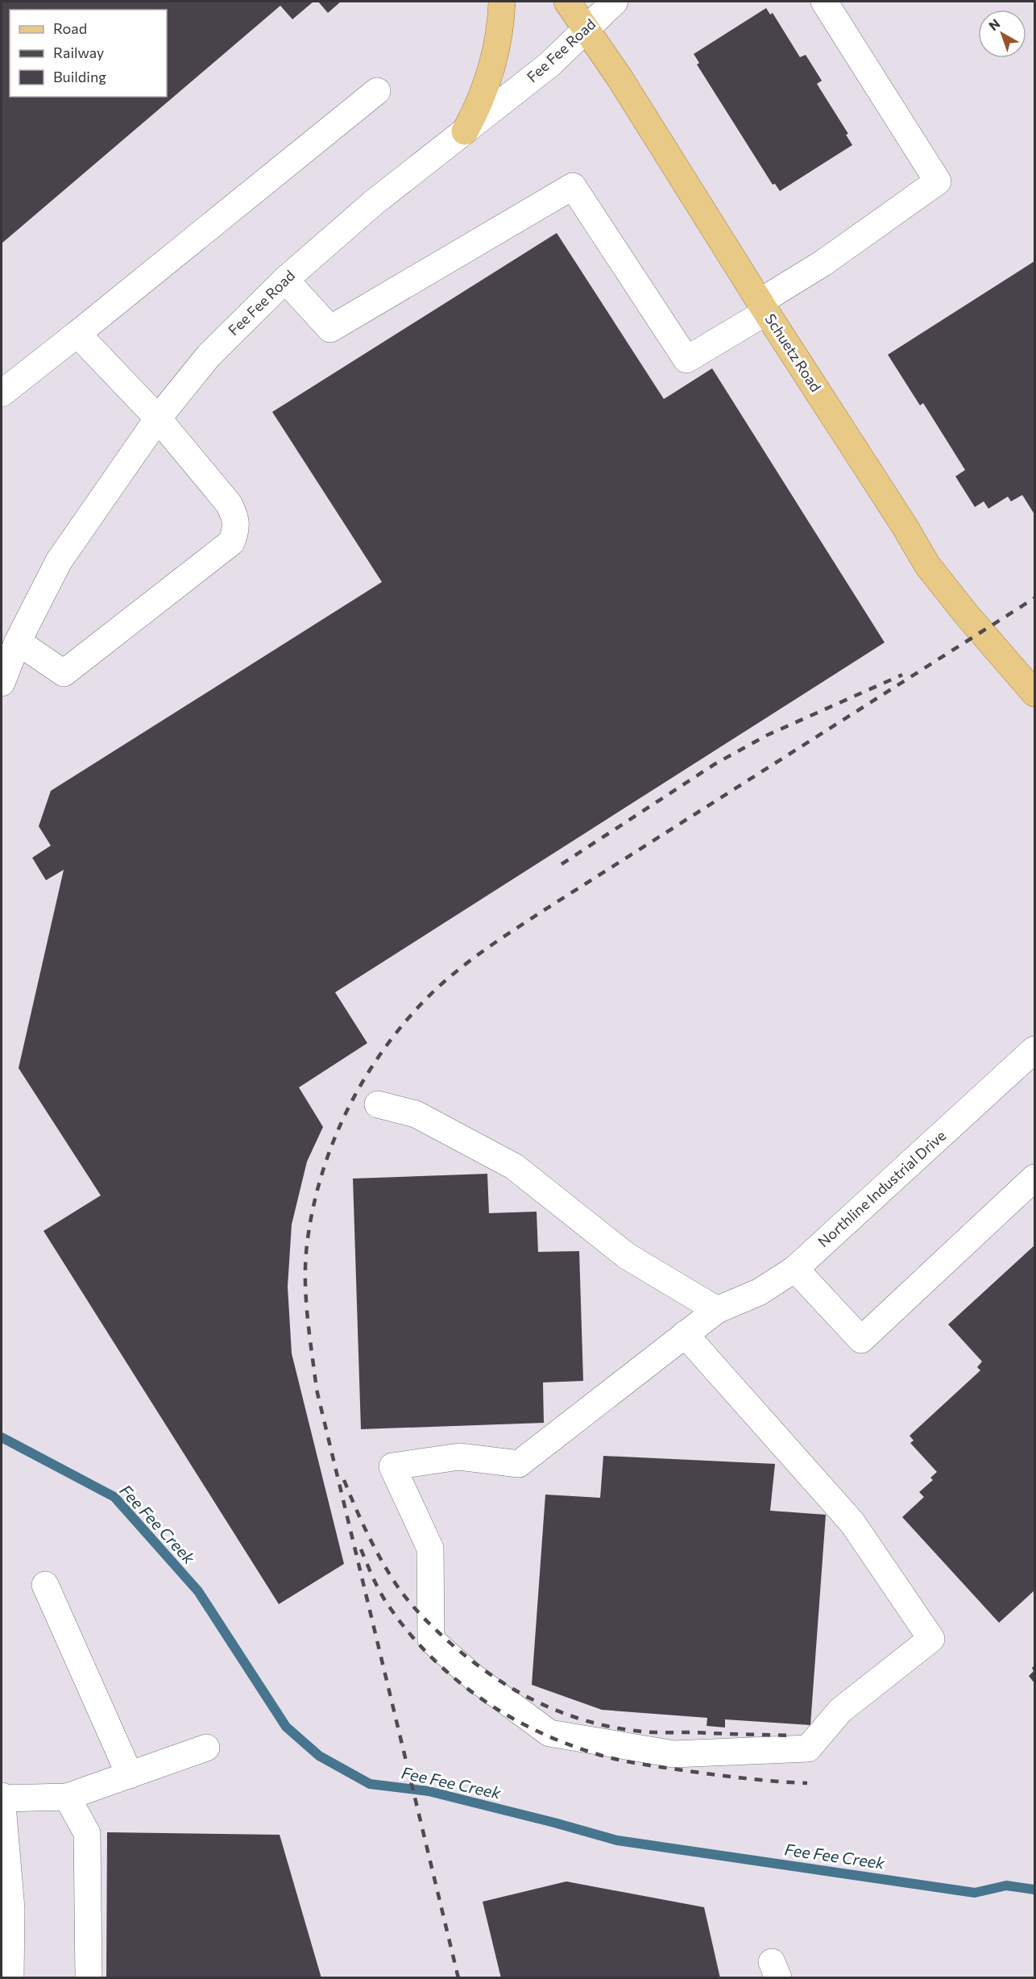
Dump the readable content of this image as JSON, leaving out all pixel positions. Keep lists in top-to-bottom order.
{
  "streets": {
    "main road": ["Schuetz Road"],
    "street": ["Fee Fee Road", "Northline Industrial Drive"]
  },
  "crossings": [
    ["Fee Fee Road", "Schuetz Road"]
  ],
  "water": ["Fee Fee Creek"],
  "legend": ["Road", "Railway", "Building"],
  "north": "top left"
}
